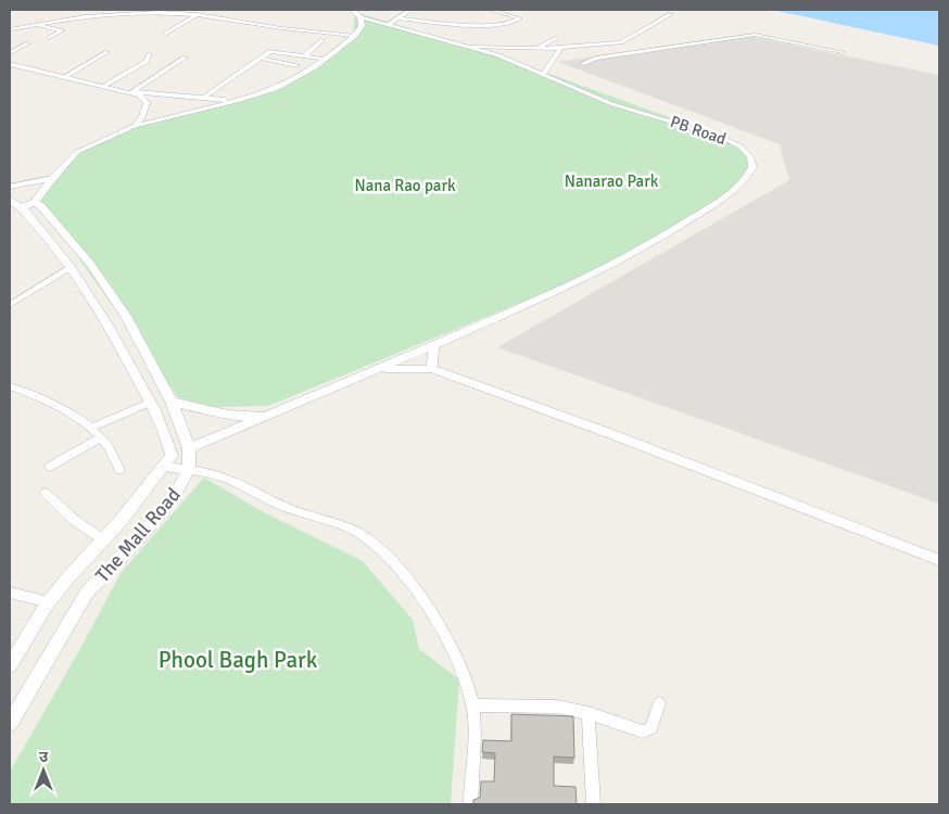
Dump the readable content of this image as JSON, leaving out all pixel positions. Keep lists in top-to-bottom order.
{
  "streets": {
    "main road": ["The Mall Road"],
    "street": ["PB Road"]
  },
  "crossings": [
    ["PB Road", "The Mall Road"]
  ],
  "parks": ["Nanarao Park", "Nana Rao park", "Phool Bagh Park"],
  "north": "top"
}
